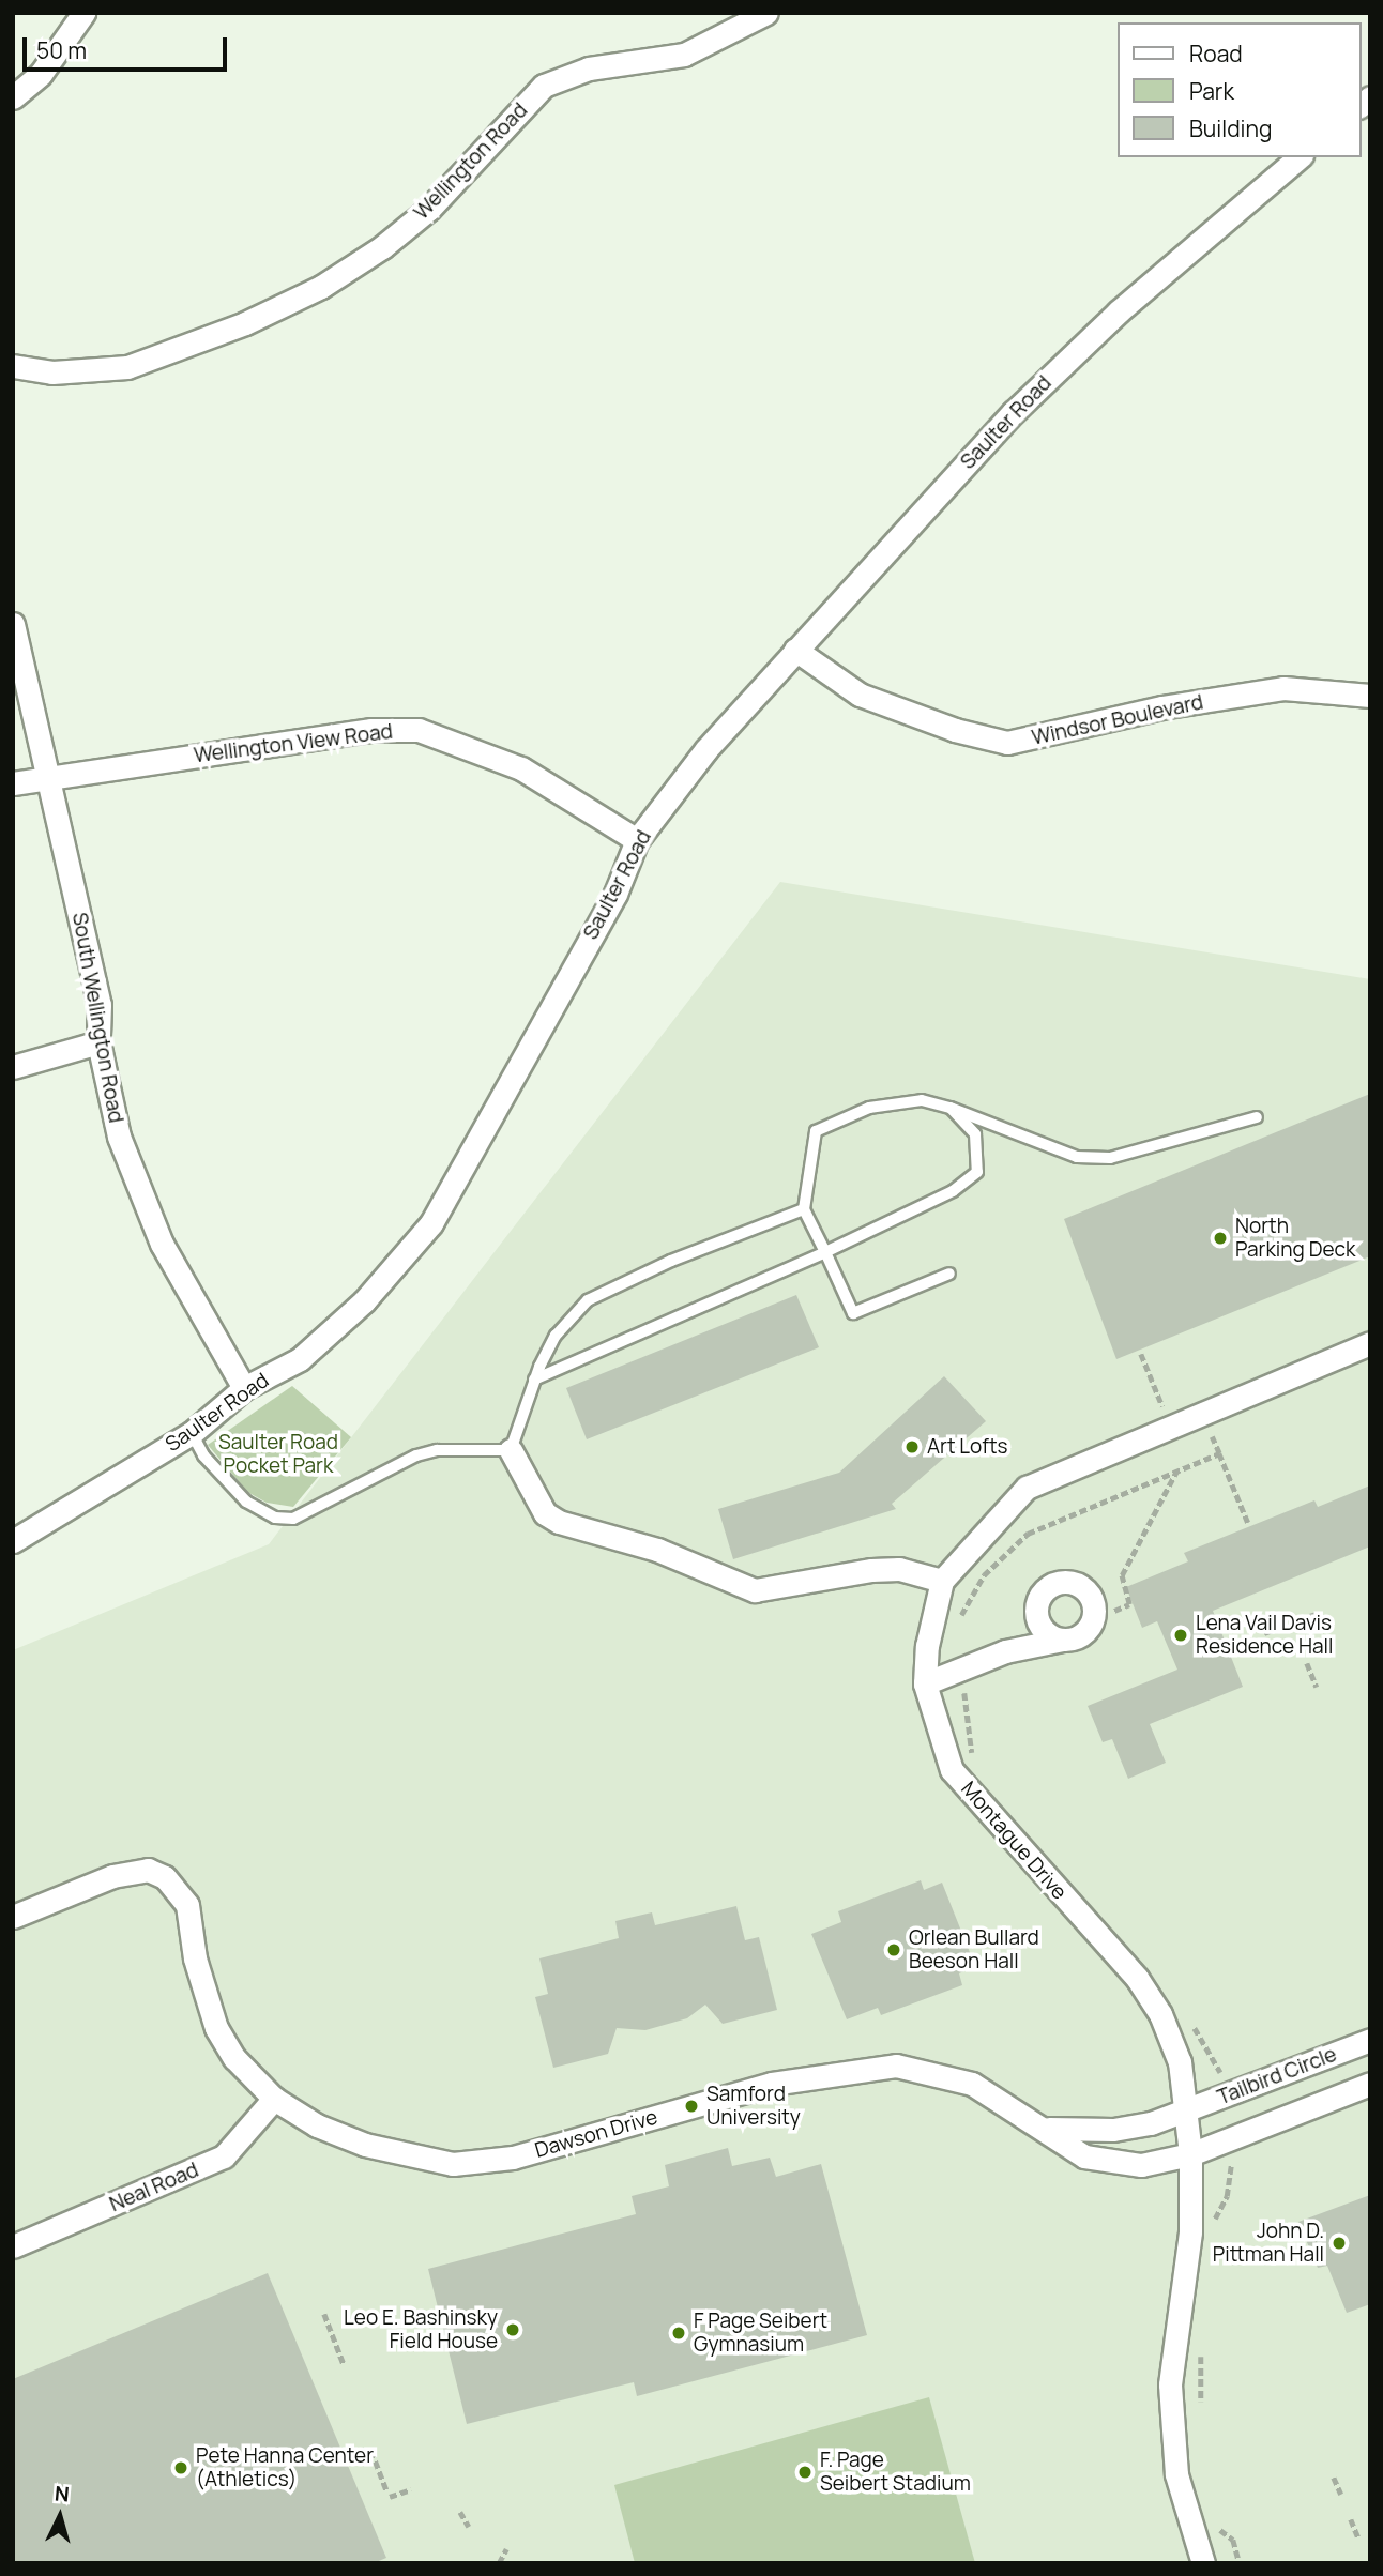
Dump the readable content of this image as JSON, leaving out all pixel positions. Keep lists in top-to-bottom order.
{
  "streets": {
    "street": [
      "Wellington Road",
      "Saulter Road",
      "Windsor Boulevard",
      "Wellington View Road",
      "South Wellington Road",
      "Montague Drive",
      "Tailbird Circle",
      "Dawson Drive",
      "Neal Road"
    ]
  },
  "crossings": [
    ["Saulter Road", "Windsor Boulevard"],
    ["Saulter Road", "Wellington View Road"],
    ["Saulter Road", "South Wellington Road"],
    ["Wellington View Road", "South Wellington Road"],
    ["Montague Drive", "Tailbird Circle"],
    ["Montague Drive", "Dawson Drive"],
    ["Tailbird Circle", "Dawson Drive"],
    ["Dawson Drive", "Neal Road"]
  ],
  "parks": ["Saulter Road Pocket Park"],
  "places": [
    "North Parking Deck",
    "Art Lofts",
    "Lena Vail Davis Residence Hall",
    "Orlean Bullard Beeson Hall",
    "Samford University",
    "John D. Pittman Hall",
    "Leo E. Bashinsky Field House",
    "F Page Seibert Gymnasium",
    "Pete Hanna Center (Athletics)",
    "F. Page Seibert Stadium"
  ],
  "legend": ["Road", "Park", "Building"],
  "scale_bar": "50 m",
  "north": "top"
}
